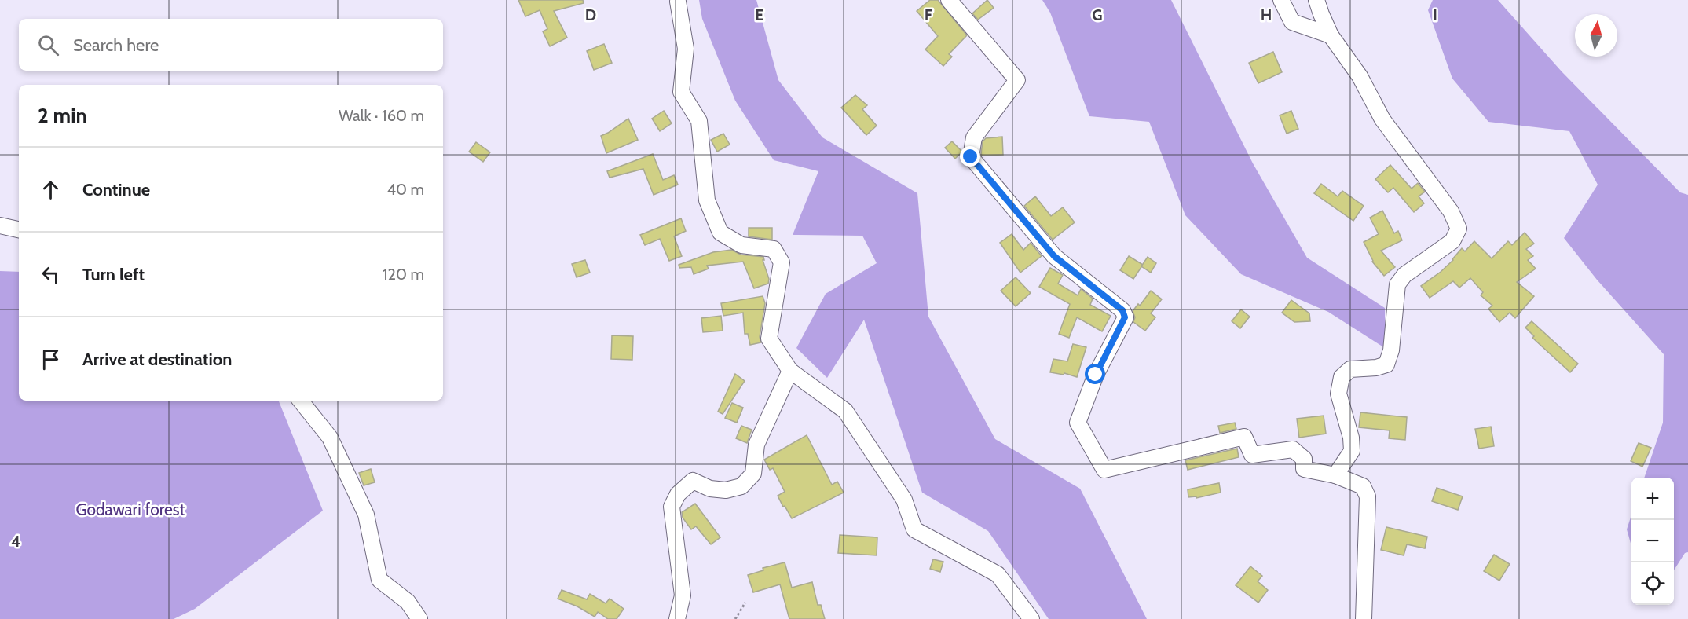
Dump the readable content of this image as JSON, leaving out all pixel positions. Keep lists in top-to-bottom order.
{
  "parks": ["Godawari forest"],
  "north": "top",
  "page": {
    "search": "Search here",
    "heading": ["2 min", "Walk · 160 m"],
    "list": [
      ["Continue", "40 m"],
      ["Turn left", "120 m"],
      "Arrive at destination"
    ],
    "map_buttons": ["+", "−"]
  },
  "grid": {
    "columns": [
      "D",
      "E",
      "F",
      "G",
      "H",
      "I"
    ],
    "rows": ["4"]
  }
}
